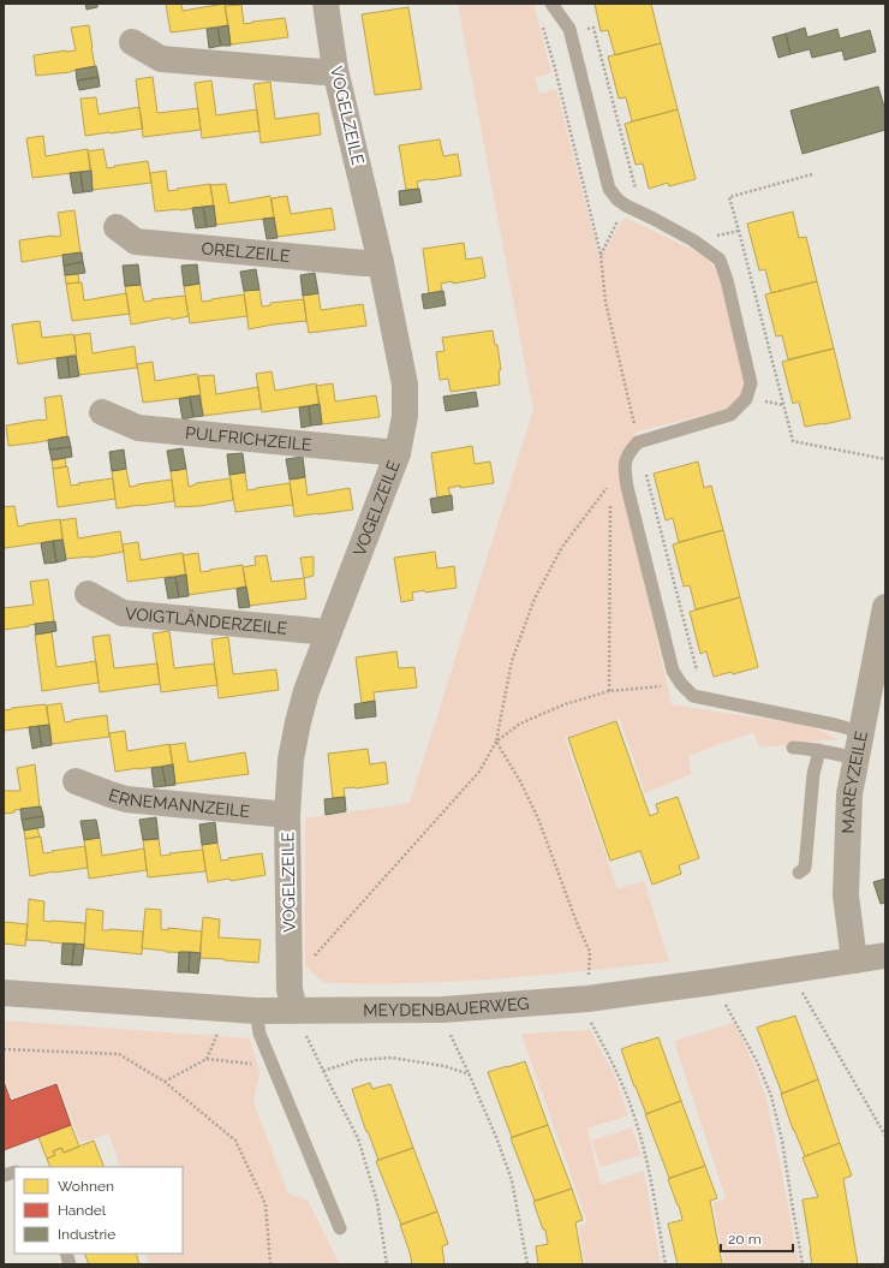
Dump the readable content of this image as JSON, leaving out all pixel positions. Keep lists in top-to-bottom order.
{
  "streets": {
    "street": [
      "VOGELZEILE",
      "ORELZEILE",
      "PULFRICHZEILE",
      "VOIGTLÄNDERZEILE",
      "MAREYZEILE",
      "ERNEMANNZEILE",
      "MEYDENBAUERWEG"
    ]
  },
  "crossings": [
    ["VOGELZEILE", "ORELZEILE"],
    ["VOGELZEILE", "PULFRICHZEILE"],
    ["VOGELZEILE", "VOIGTLÄNDERZEILE"],
    ["VOGELZEILE", "ERNEMANNZEILE"],
    ["VOGELZEILE", "MEYDENBAUERWEG"],
    ["MAREYZEILE", "MEYDENBAUERWEG"]
  ],
  "legend": ["Wohnen", "Handel", "Industrie"],
  "scale_bar": "20 m"
}
